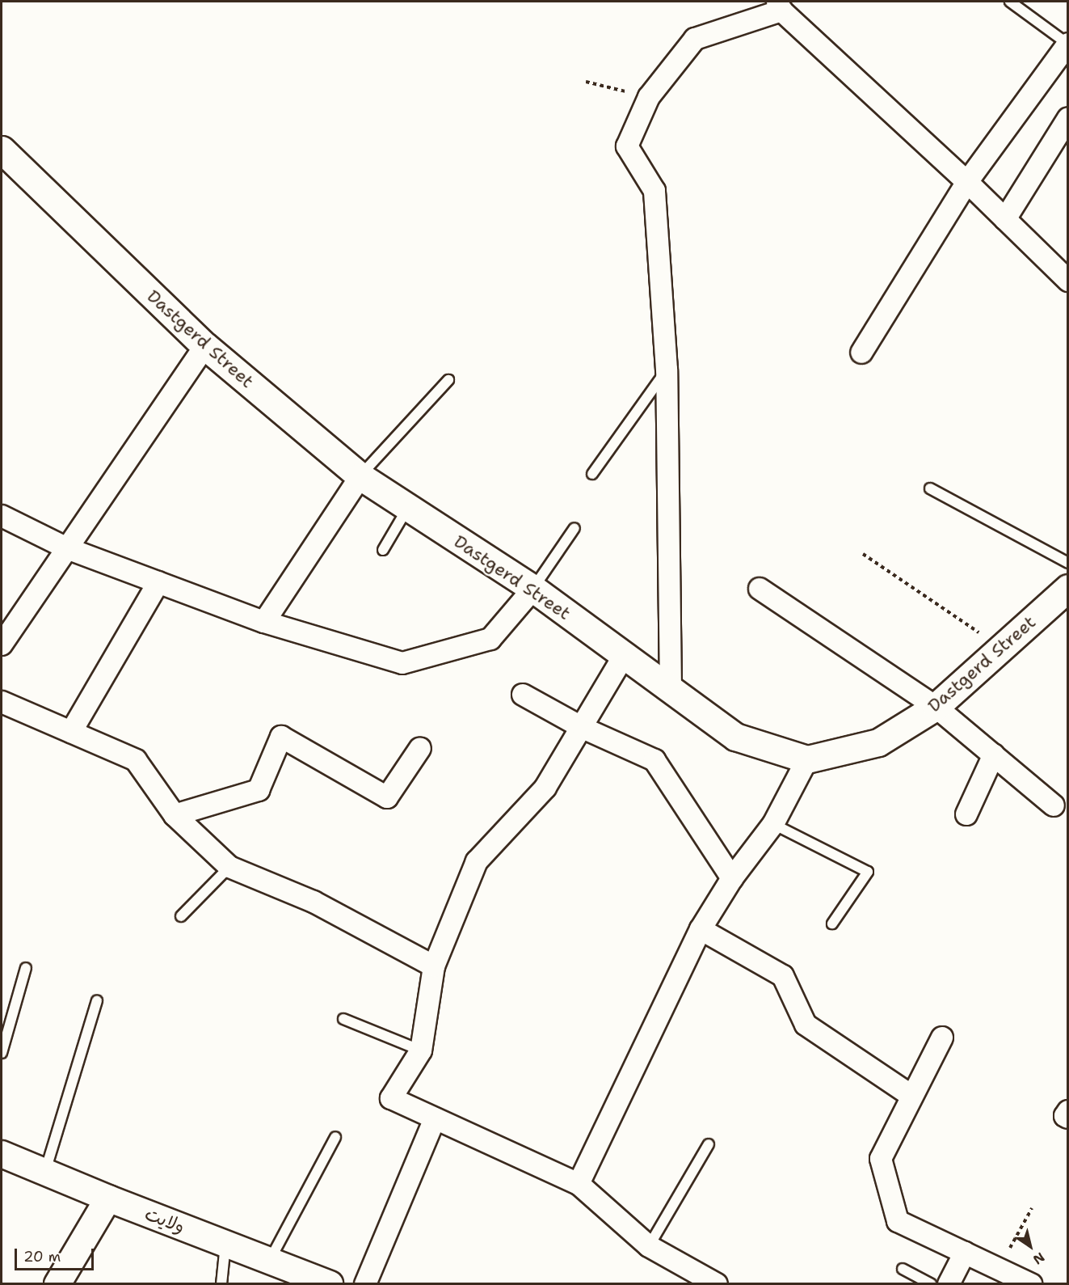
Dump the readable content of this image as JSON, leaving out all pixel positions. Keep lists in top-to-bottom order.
{
  "streets": {
    "main road": ["Dastgerd Street"],
    "street": ["ولایت"]
  },
  "scale_bar": "20 m",
  "north": "bottom right"
}
